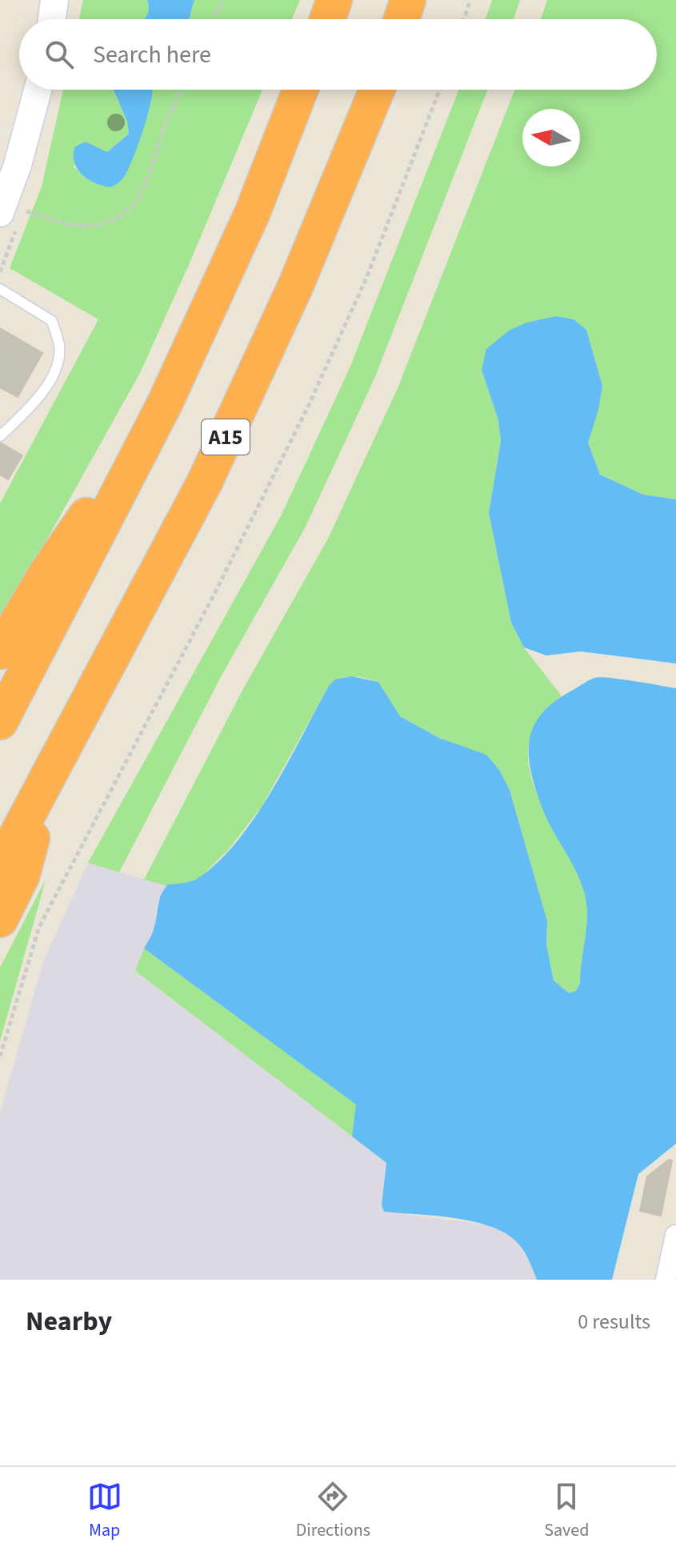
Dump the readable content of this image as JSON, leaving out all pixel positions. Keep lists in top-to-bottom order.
{
  "streets": {
    "highway": ["A15"]
  },
  "north": "left",
  "page": {
    "search": "Search here",
    "heading": ["Nearby", "0 results"],
    "nav": ["Map", "Directions", "Saved"]
  }
}
